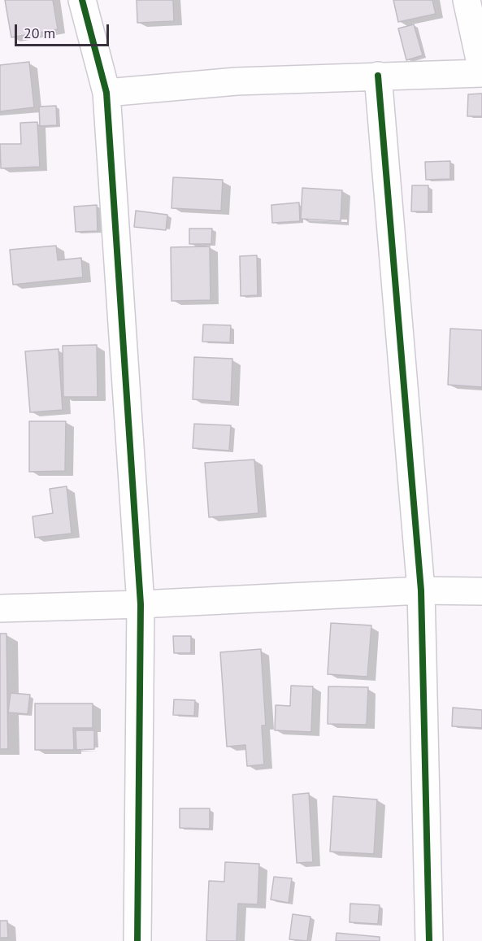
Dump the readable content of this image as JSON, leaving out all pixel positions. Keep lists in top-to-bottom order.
{
  "scale_bar": "20 m"
}
